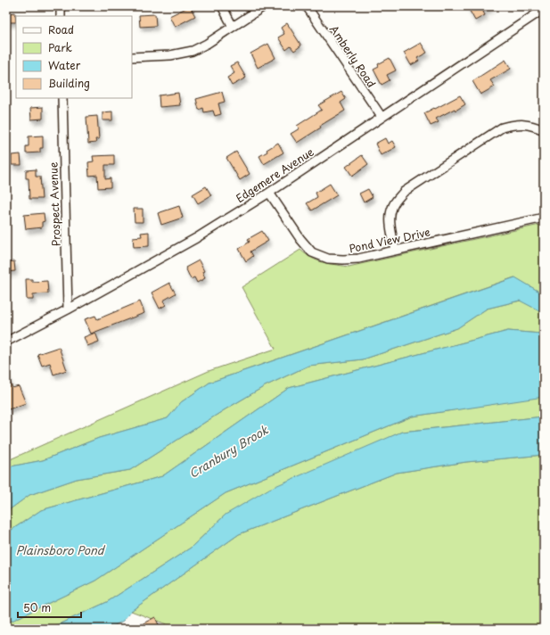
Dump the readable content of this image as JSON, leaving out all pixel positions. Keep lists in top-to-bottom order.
{
  "streets": {
    "street": [
      "Amberly Road",
      "Edgemere Avenue",
      "Prospect Avenue",
      "Pond View Drive"
    ]
  },
  "crossings": [
    ["Amberly Road", "Edgemere Avenue"],
    ["Edgemere Avenue", "Prospect Avenue"],
    ["Edgemere Avenue", "Pond View Drive"]
  ],
  "water": ["Cranbury Brook", "Plainsboro Pond"],
  "legend": [
    "Road",
    "Park",
    "Water",
    "Building"
  ],
  "scale_bar": "50 m"
}
